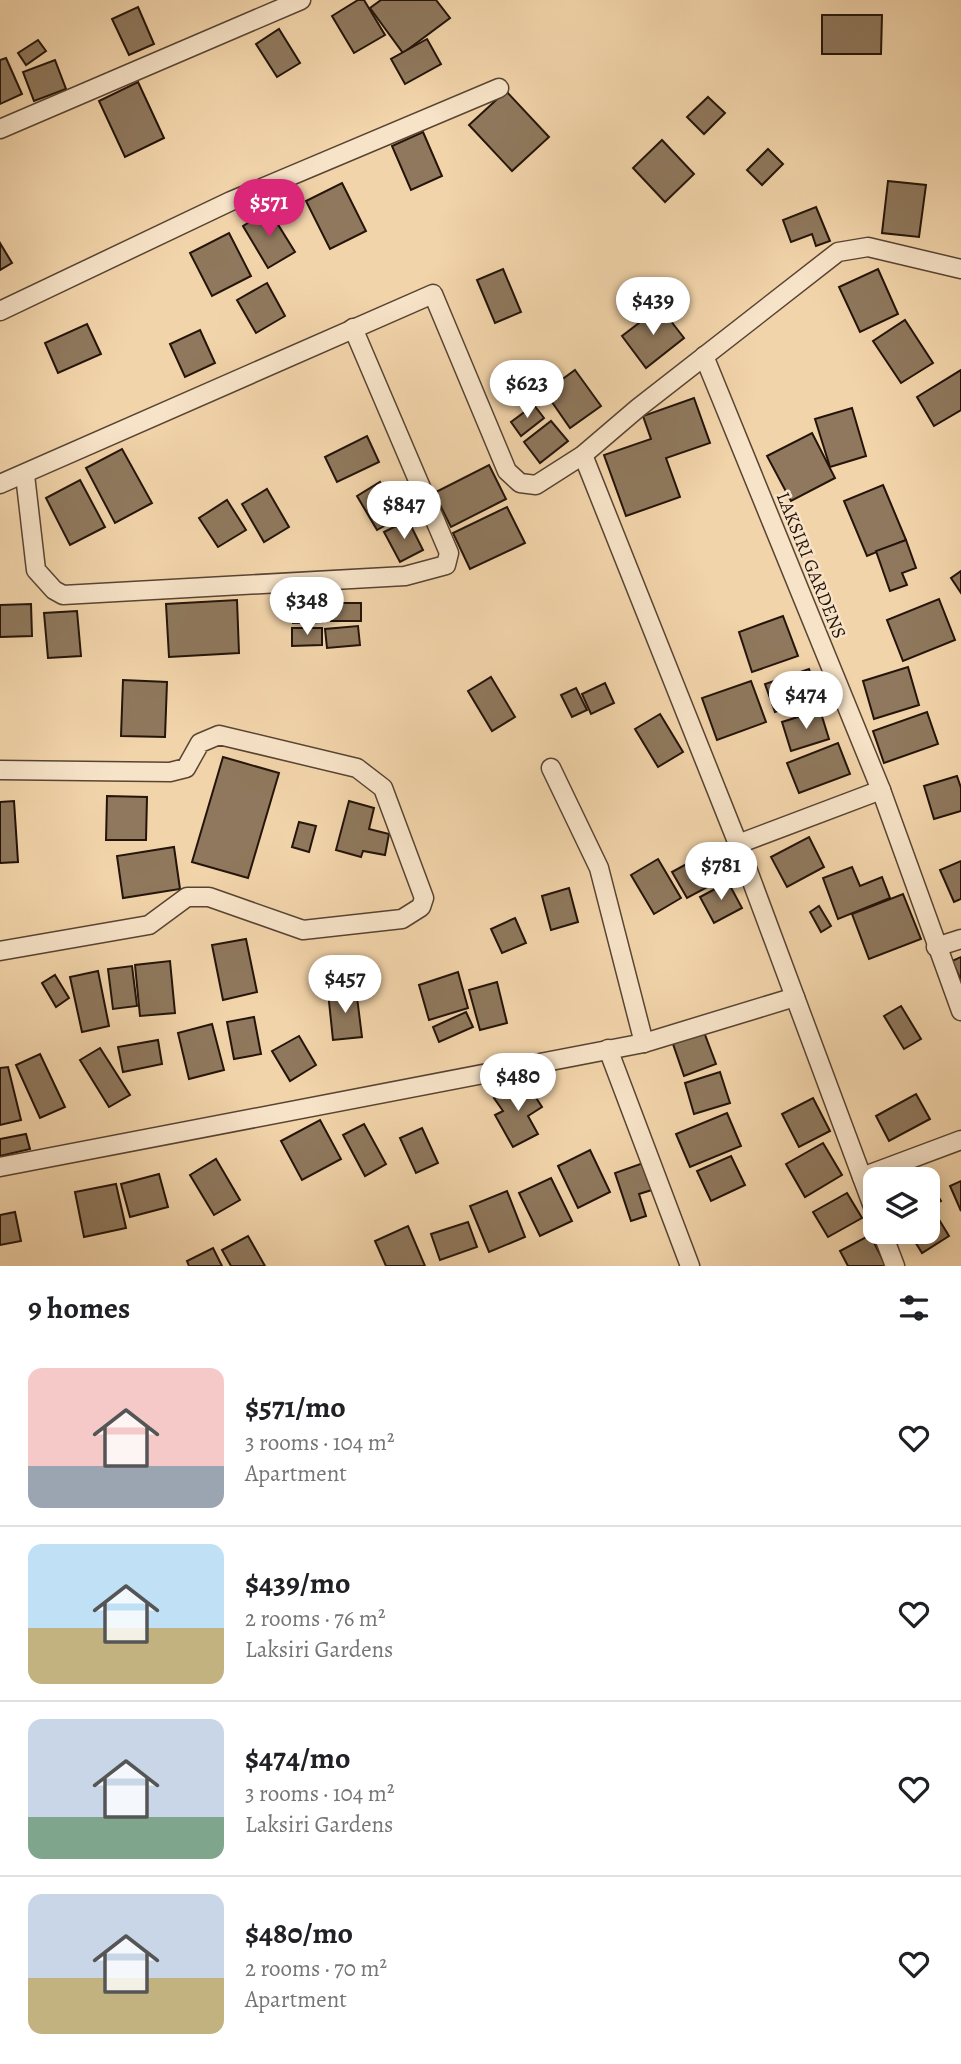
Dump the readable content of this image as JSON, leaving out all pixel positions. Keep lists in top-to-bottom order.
{
  "streets": {
    "street": ["LAKSIRI GARDENS"]
  },
  "page": {
    "price": [
      "$571",
      "$439",
      "$623",
      "$847",
      "$348",
      "$474",
      "$781",
      "$457",
      "$480"
    ],
    "heading": "9 homes",
    "list": [
      {
        "name": "$571/mo",
        "note": "3 rooms · 104 m² · Apartment"
      },
      {
        "name": "$439/mo",
        "note": "2 rooms · 76 m² · Laksiri Gardens"
      },
      {
        "name": "$474/mo",
        "note": "3 rooms · 104 m² · Laksiri Gardens"
      },
      {
        "name": "$480/mo",
        "note": "2 rooms · 70 m² · Apartment"
      }
    ]
  }
}
